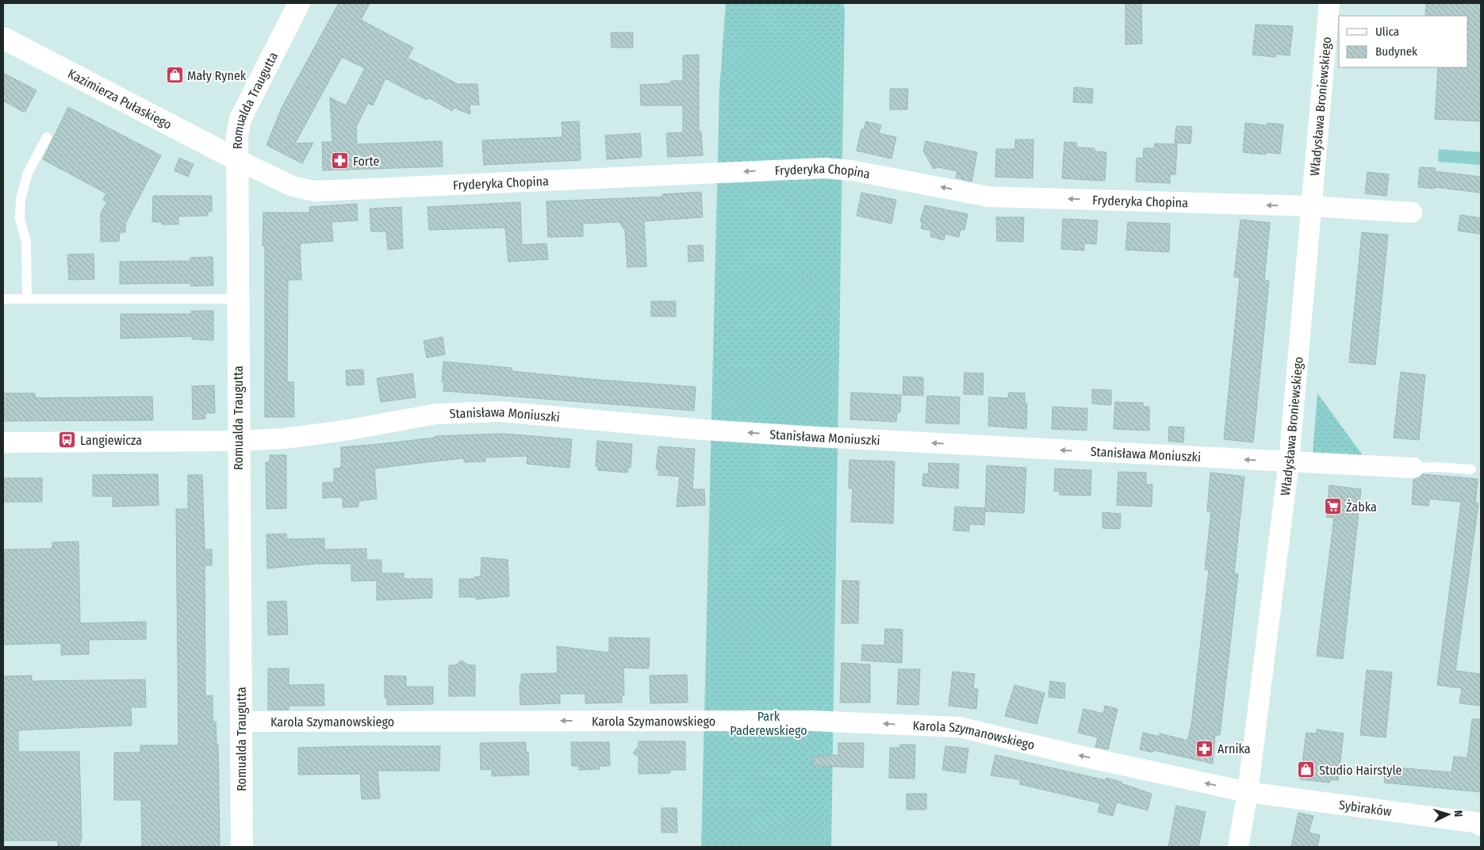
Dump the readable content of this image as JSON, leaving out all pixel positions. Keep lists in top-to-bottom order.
{
  "streets": {
    "street": [
      "Kazimierza Pułaskiego",
      "Romualda Traugutta",
      "Władysława Broniewskiego",
      "Fryderyka Chopina",
      "Stanisława Moniuszki",
      "Karola Szymanowskiego",
      "Sybiraków"
    ]
  },
  "crossings": [
    ["Kazimierza Pułaskiego", "Romualda Traugutta"],
    ["Kazimierza Pułaskiego", "Fryderyka Chopina"],
    ["Romualda Traugutta", "Fryderyka Chopina"],
    ["Romualda Traugutta", "Stanisława Moniuszki"],
    ["Romualda Traugutta", "Karola Szymanowskiego"],
    ["Władysława Broniewskiego", "Fryderyka Chopina"],
    ["Władysława Broniewskiego", "Stanisława Moniuszki"],
    ["Władysława Broniewskiego", "Karola Szymanowskiego"],
    ["Władysława Broniewskiego", "Sybiraków"],
    ["Karola Szymanowskiego", "Sybiraków"]
  ],
  "one_way": ["Fryderyka Chopina", "Stanisława Moniuszki", "Karola Szymanowskiego"],
  "parks": ["Park Paderewskiego"],
  "places": {
    "shop": ["Mały Rynek", "Studio Hairstyle"],
    "pharmacy": ["Forte", "Arnika"],
    "bus stop": ["Langiewicza"],
    "supermarket": ["Żabka"]
  },
  "legend": ["Ulica", "Budynek"],
  "north": "right"
}
